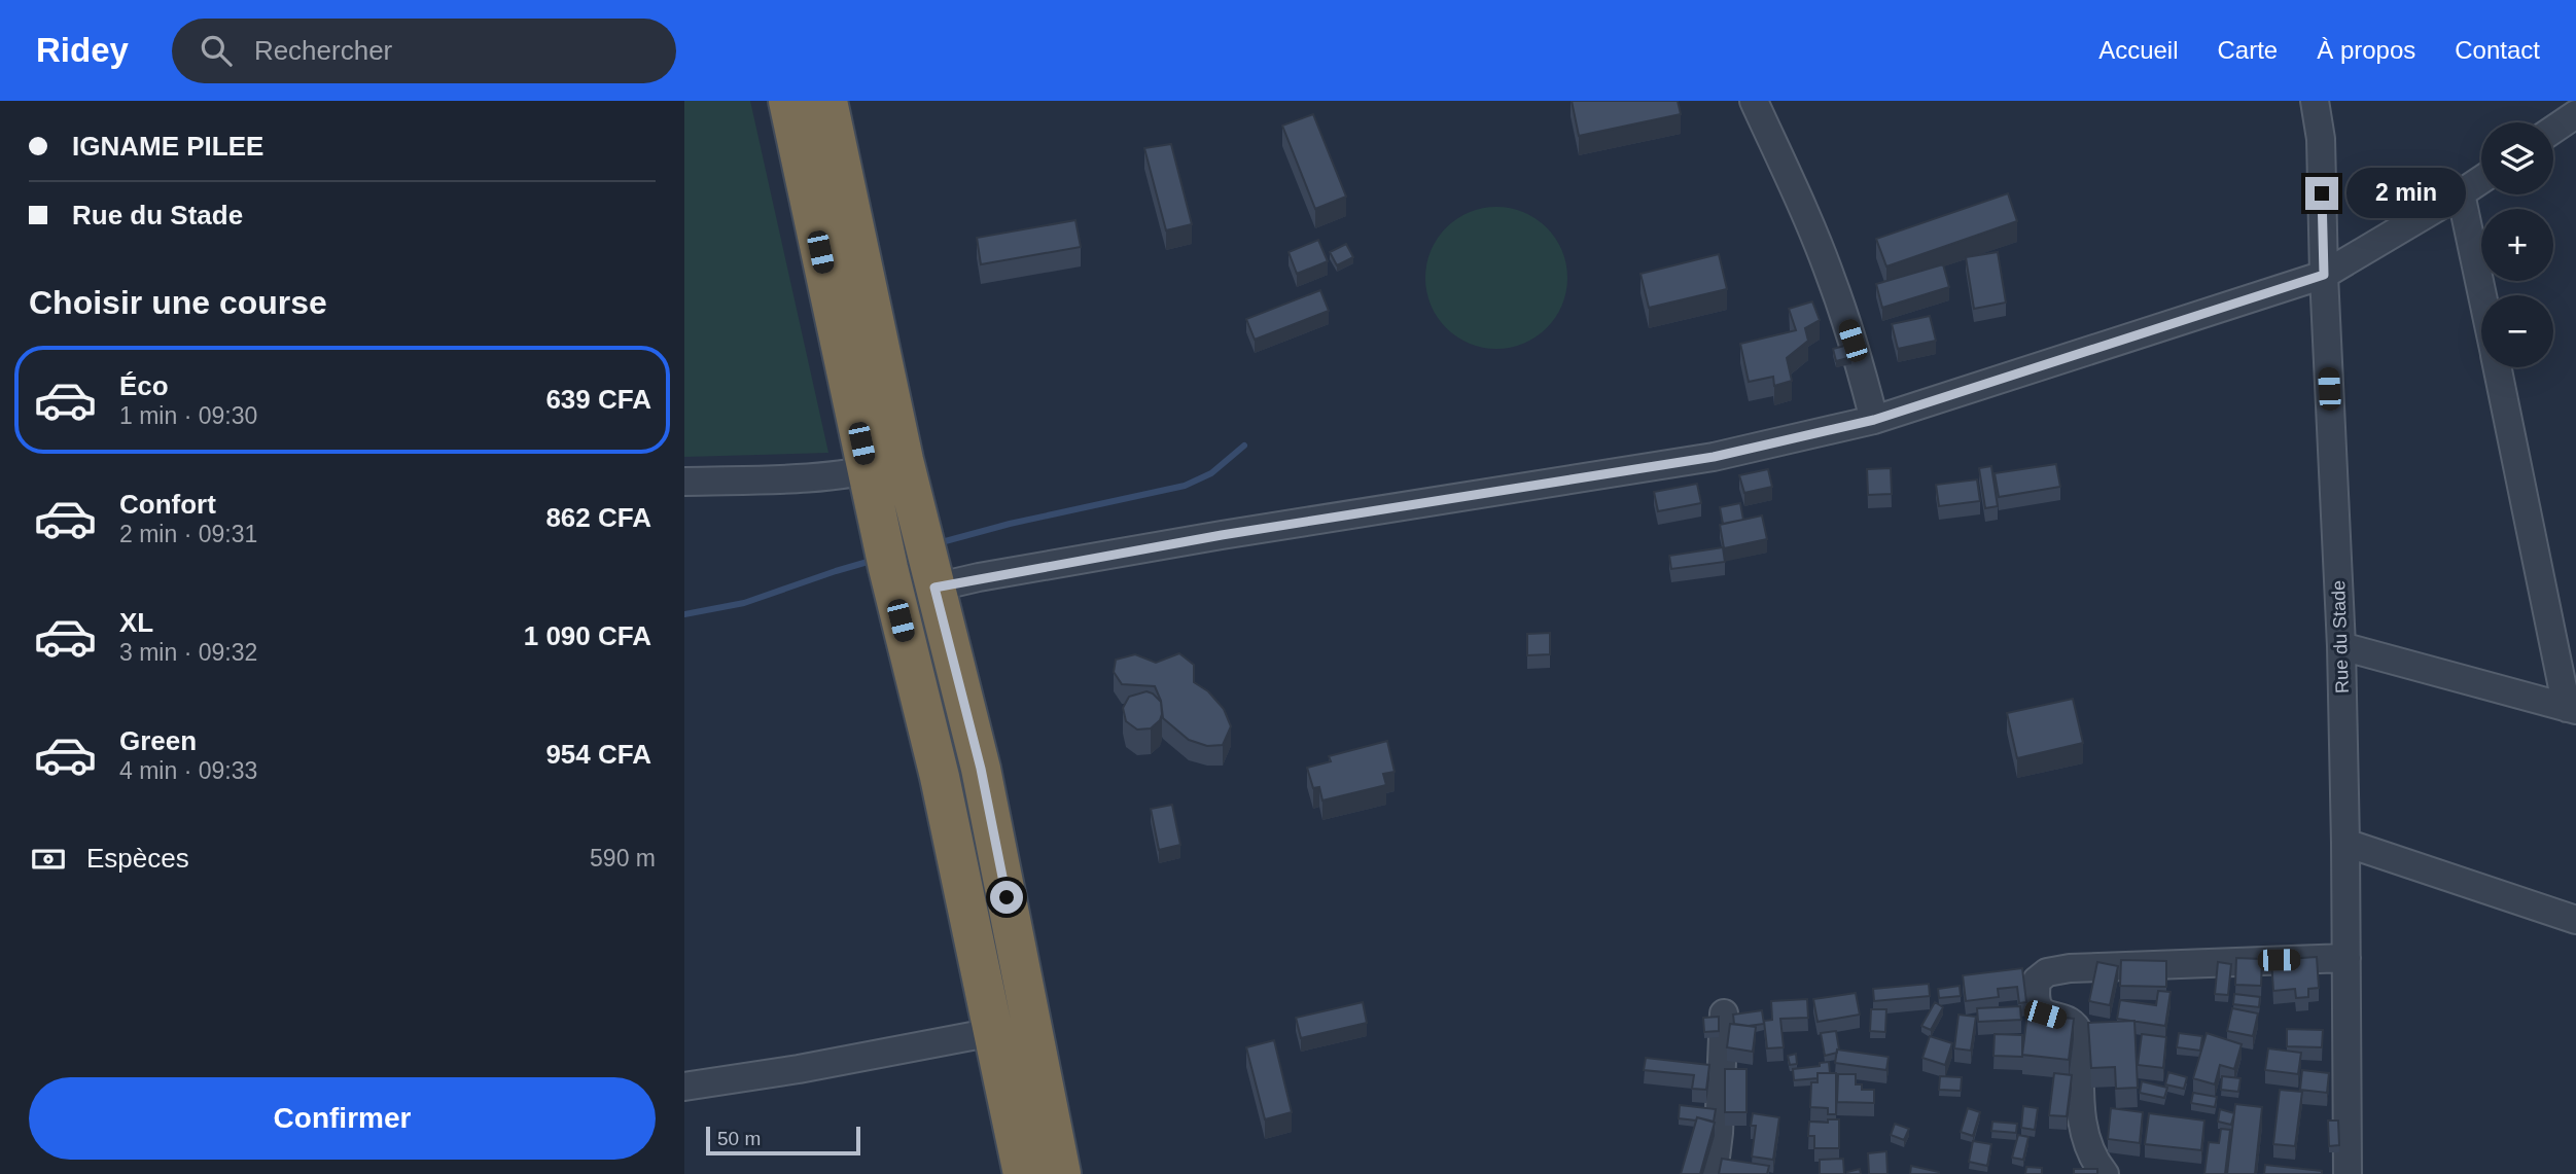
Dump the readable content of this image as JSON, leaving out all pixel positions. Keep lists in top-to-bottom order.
{
  "streets": {
    "street": ["Rue du Stade"]
  },
  "scale_bar": "50 m",
  "page": {
    "header": "Ridey",
    "search": "Rechercher",
    "nav": [
      "Accueil",
      "Carte",
      "À propos",
      "Contact"
    ],
    "banner": ["IGNAME PILEE", "Rue du Stade"],
    "map_buttons": ["+", "−"],
    "bubble": "2 min",
    "heading": "Choisir une course",
    "list": [
      {
        "name": "Éco",
        "note": "1 min · 09:30",
        "value": "639 CFA"
      },
      {
        "name": "Confort",
        "note": "2 min · 09:31",
        "value": "862 CFA"
      },
      {
        "name": "XL",
        "note": "3 min · 09:32",
        "value": "1 090 CFA"
      },
      {
        "name": "Green",
        "note": "4 min · 09:33",
        "value": "954 CFA"
      }
    ],
    "pay": ["Espèces", "590 m"],
    "buttons": "Confirmer",
    "scale": "50 m"
  }
}
